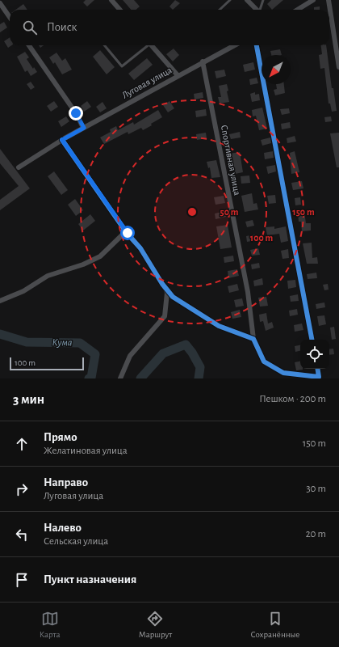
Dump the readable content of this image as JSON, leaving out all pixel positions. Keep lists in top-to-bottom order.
{
  "streets": {
    "street": ["Луговая улица", "Спортивная улица"]
  },
  "crossings": [
    ["Луговая улица", "Спортивная улица"]
  ],
  "water": ["Кума"],
  "scale_bar": "100 m",
  "north": "bottom left",
  "page": {
    "search": "Поиск",
    "scale": "100 m",
    "heading": ["3 мин", "Пешком · 200 m"],
    "list": [
      ["Прямо", "Желатиновая улица", "150 m"],
      ["Направо", "Луговая улица", "30 m"],
      ["Налево", "Сельская улица", "20 m"],
      "Пункт назначения"
    ],
    "nav": ["Карта", "Маршрут", "Сохранённые"]
  },
  "rings": ["50 m", "150 m", "100 m"]
}
